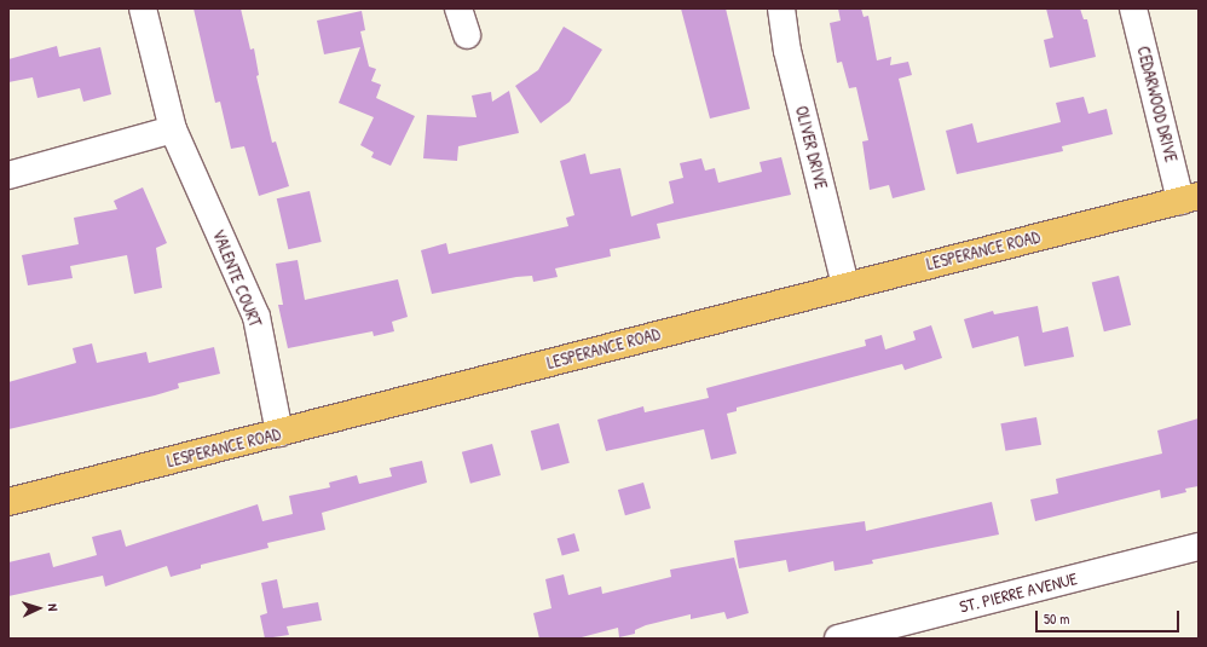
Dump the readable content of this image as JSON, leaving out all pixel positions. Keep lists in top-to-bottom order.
{
  "streets": {
    "main road": ["LESPERANCE ROAD"],
    "street": [
      "CEDARWOOD DRIVE",
      "OLIVER DRIVE",
      "VALENTE COURT",
      "ST. PIERRE AVENUE"
    ]
  },
  "crossings": [
    ["CEDARWOOD DRIVE", "LESPERANCE ROAD"],
    ["OLIVER DRIVE", "LESPERANCE ROAD"],
    ["LESPERANCE ROAD", "VALENTE COURT"]
  ],
  "scale_bar": "50 m",
  "north": "right"
}
